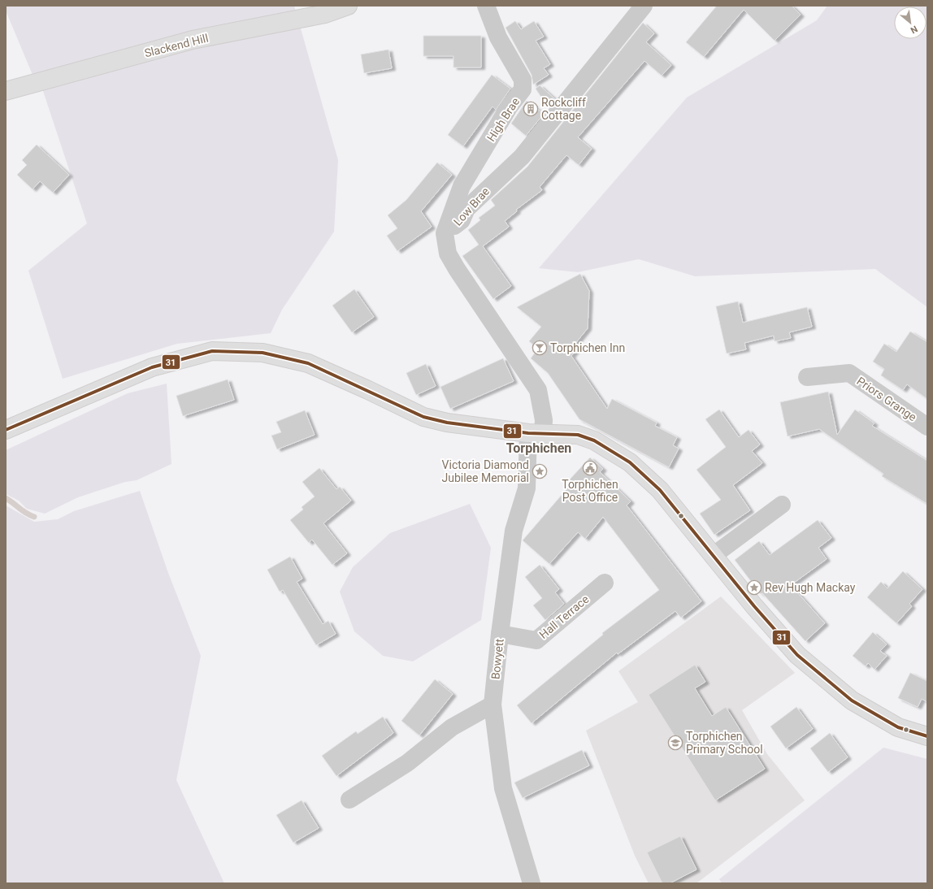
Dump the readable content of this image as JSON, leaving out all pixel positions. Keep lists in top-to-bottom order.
{
  "streets": {
    "main road": ["Slackend Hill"],
    "street": [
      "High Brae",
      "Low Brae",
      "Priors Grange",
      "Hall Terrace",
      "Bowyett"
    ]
  },
  "crossings": [
    ["High Brae", "Low Brae"],
    ["Low Brae", "Bowyett"],
    ["Hall Terrace", "Bowyett"]
  ],
  "districts": ["Torphichen"],
  "places": {
    "building": ["Rockcliff Cottage"],
    "bar": ["Torphichen Inn"],
    "public building": ["Torphichen Post Office"],
    "place": ["Victoria Diamond Jubilee Memorial", "Rev Hugh Mackay"],
    "school or university": ["Torphichen Primary School"]
  },
  "lines": ["transit line 31"],
  "north": "bottom right"
}
